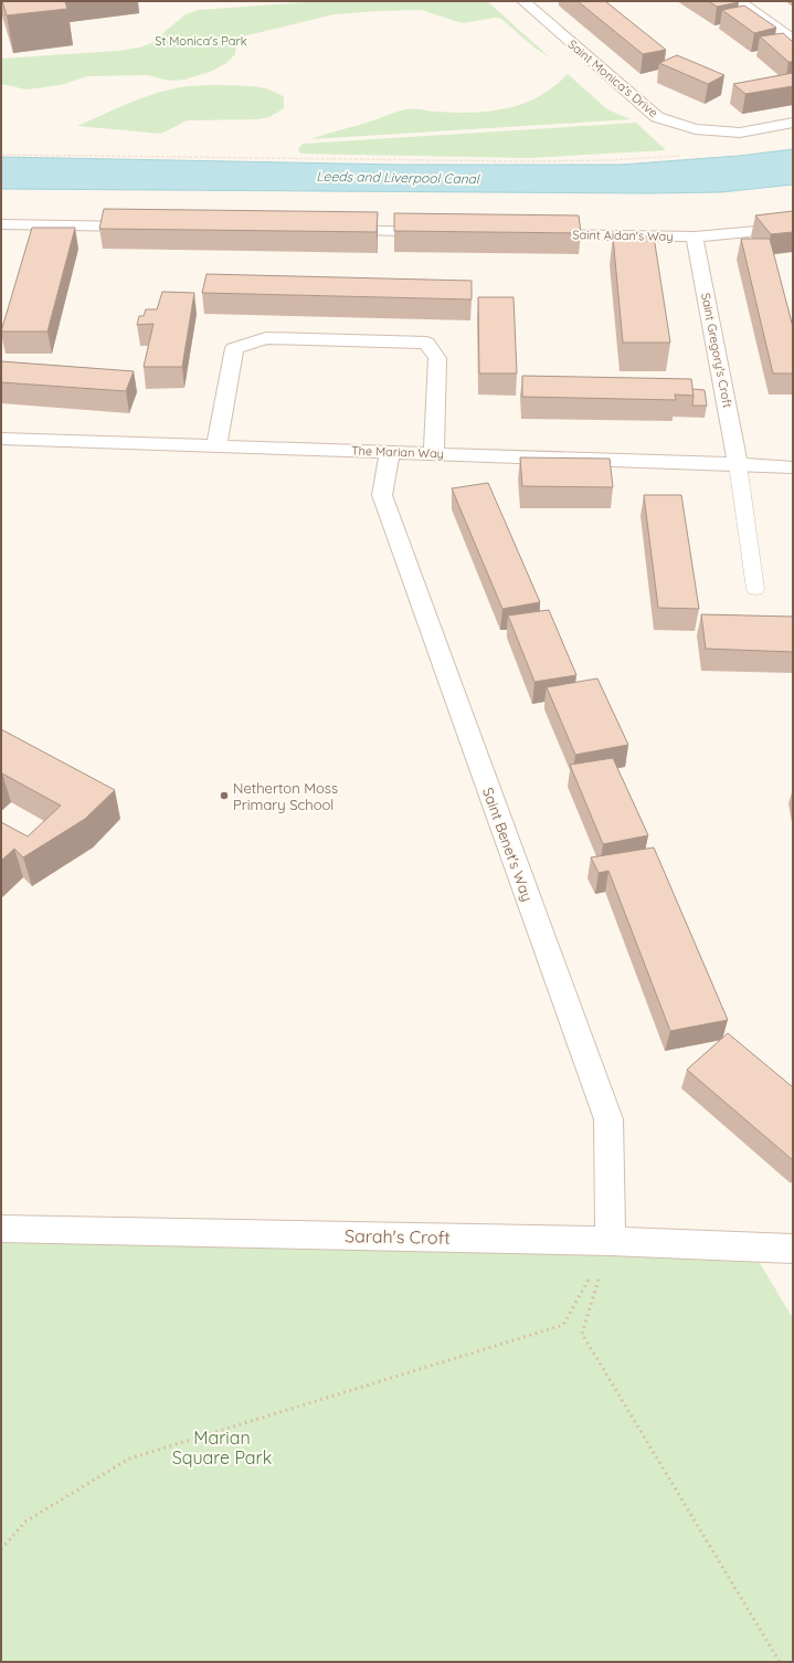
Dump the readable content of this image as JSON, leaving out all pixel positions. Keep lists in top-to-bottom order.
{
  "streets": {
    "street": [
      "Saint Monica's Drive",
      "Saint Aidan's Way",
      "Saint Gregory's Croft",
      "The Marian Way",
      "Saint Benet's Way",
      "Sarah's Croft"
    ]
  },
  "crossings": [
    ["Saint Aidan's Way", "Saint Gregory's Croft"],
    ["Saint Gregory's Croft", "The Marian Way"],
    ["The Marian Way", "Saint Benet's Way"],
    ["Saint Benet's Way", "Sarah's Croft"]
  ],
  "water": ["Leeds and Liverpool Canal"],
  "parks": ["St Monica's Park", "Marian Square Park"],
  "places": ["Netherton Moss Primary School"]
}
